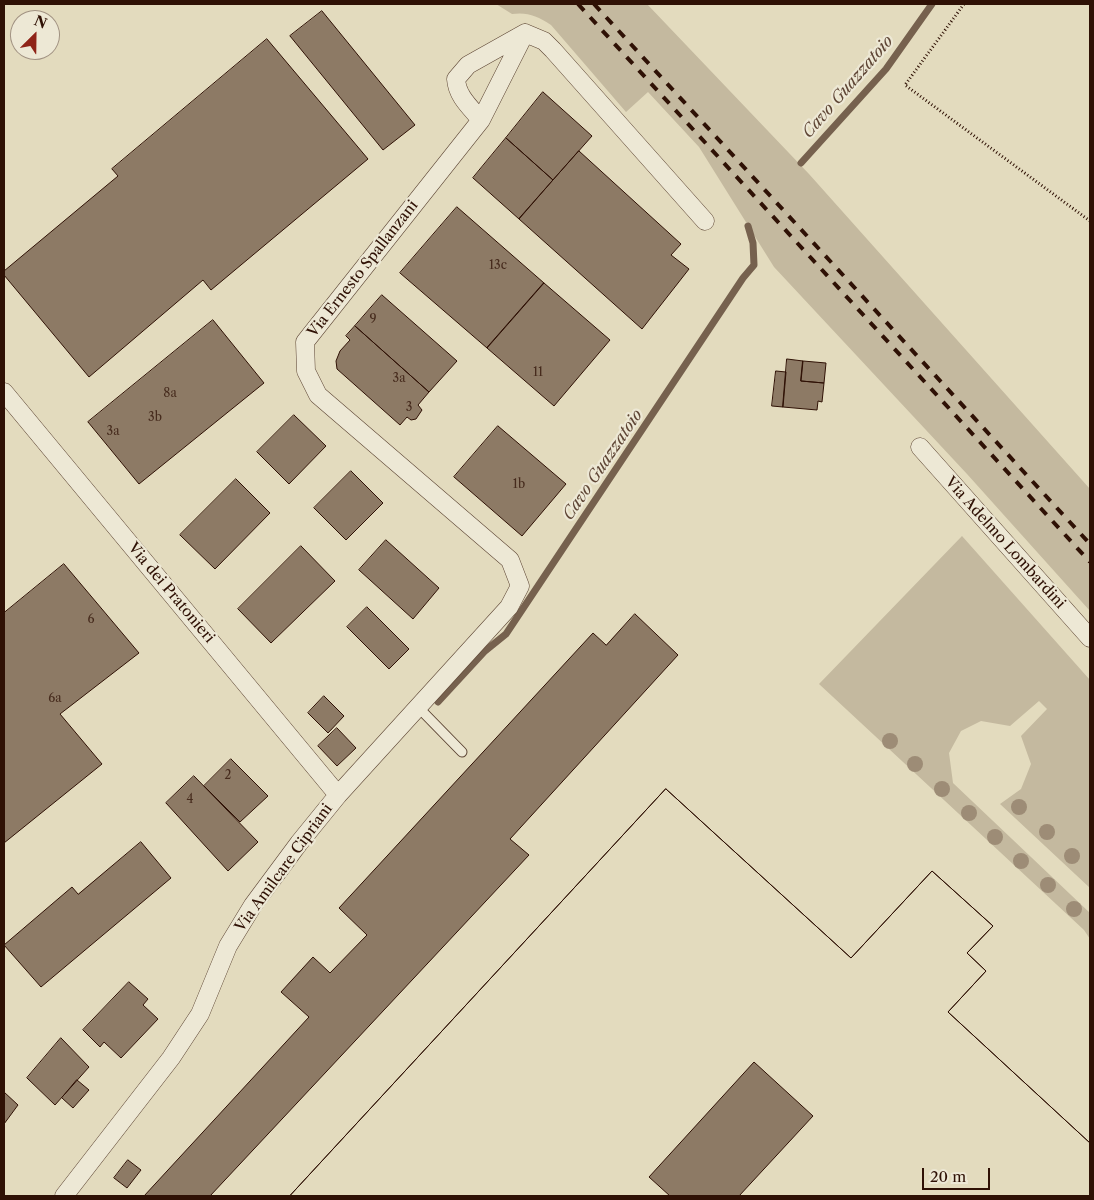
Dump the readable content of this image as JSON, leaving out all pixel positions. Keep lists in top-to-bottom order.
{
  "streets": {
    "street": [
      "Via Ernesto Spallanzani",
      "Via Adelmo Lombardini",
      "Via dei Pratonieri",
      "Via Amilcare Cipriani"
    ]
  },
  "crossings": [
    ["Via Ernesto Spallanzani", "Via Amilcare Cipriani"],
    ["Via dei Pratonieri", "Via Amilcare Cipriani"]
  ],
  "water": ["Cavo Guazzatoio"],
  "house_numbers": [
    "13c",
    "9",
    "11",
    "3a",
    "8a",
    "3",
    "3b",
    "3a",
    "1b",
    "6",
    "6a",
    "2",
    "4"
  ],
  "scale_bar": "20 m",
  "north": "top right"
}
